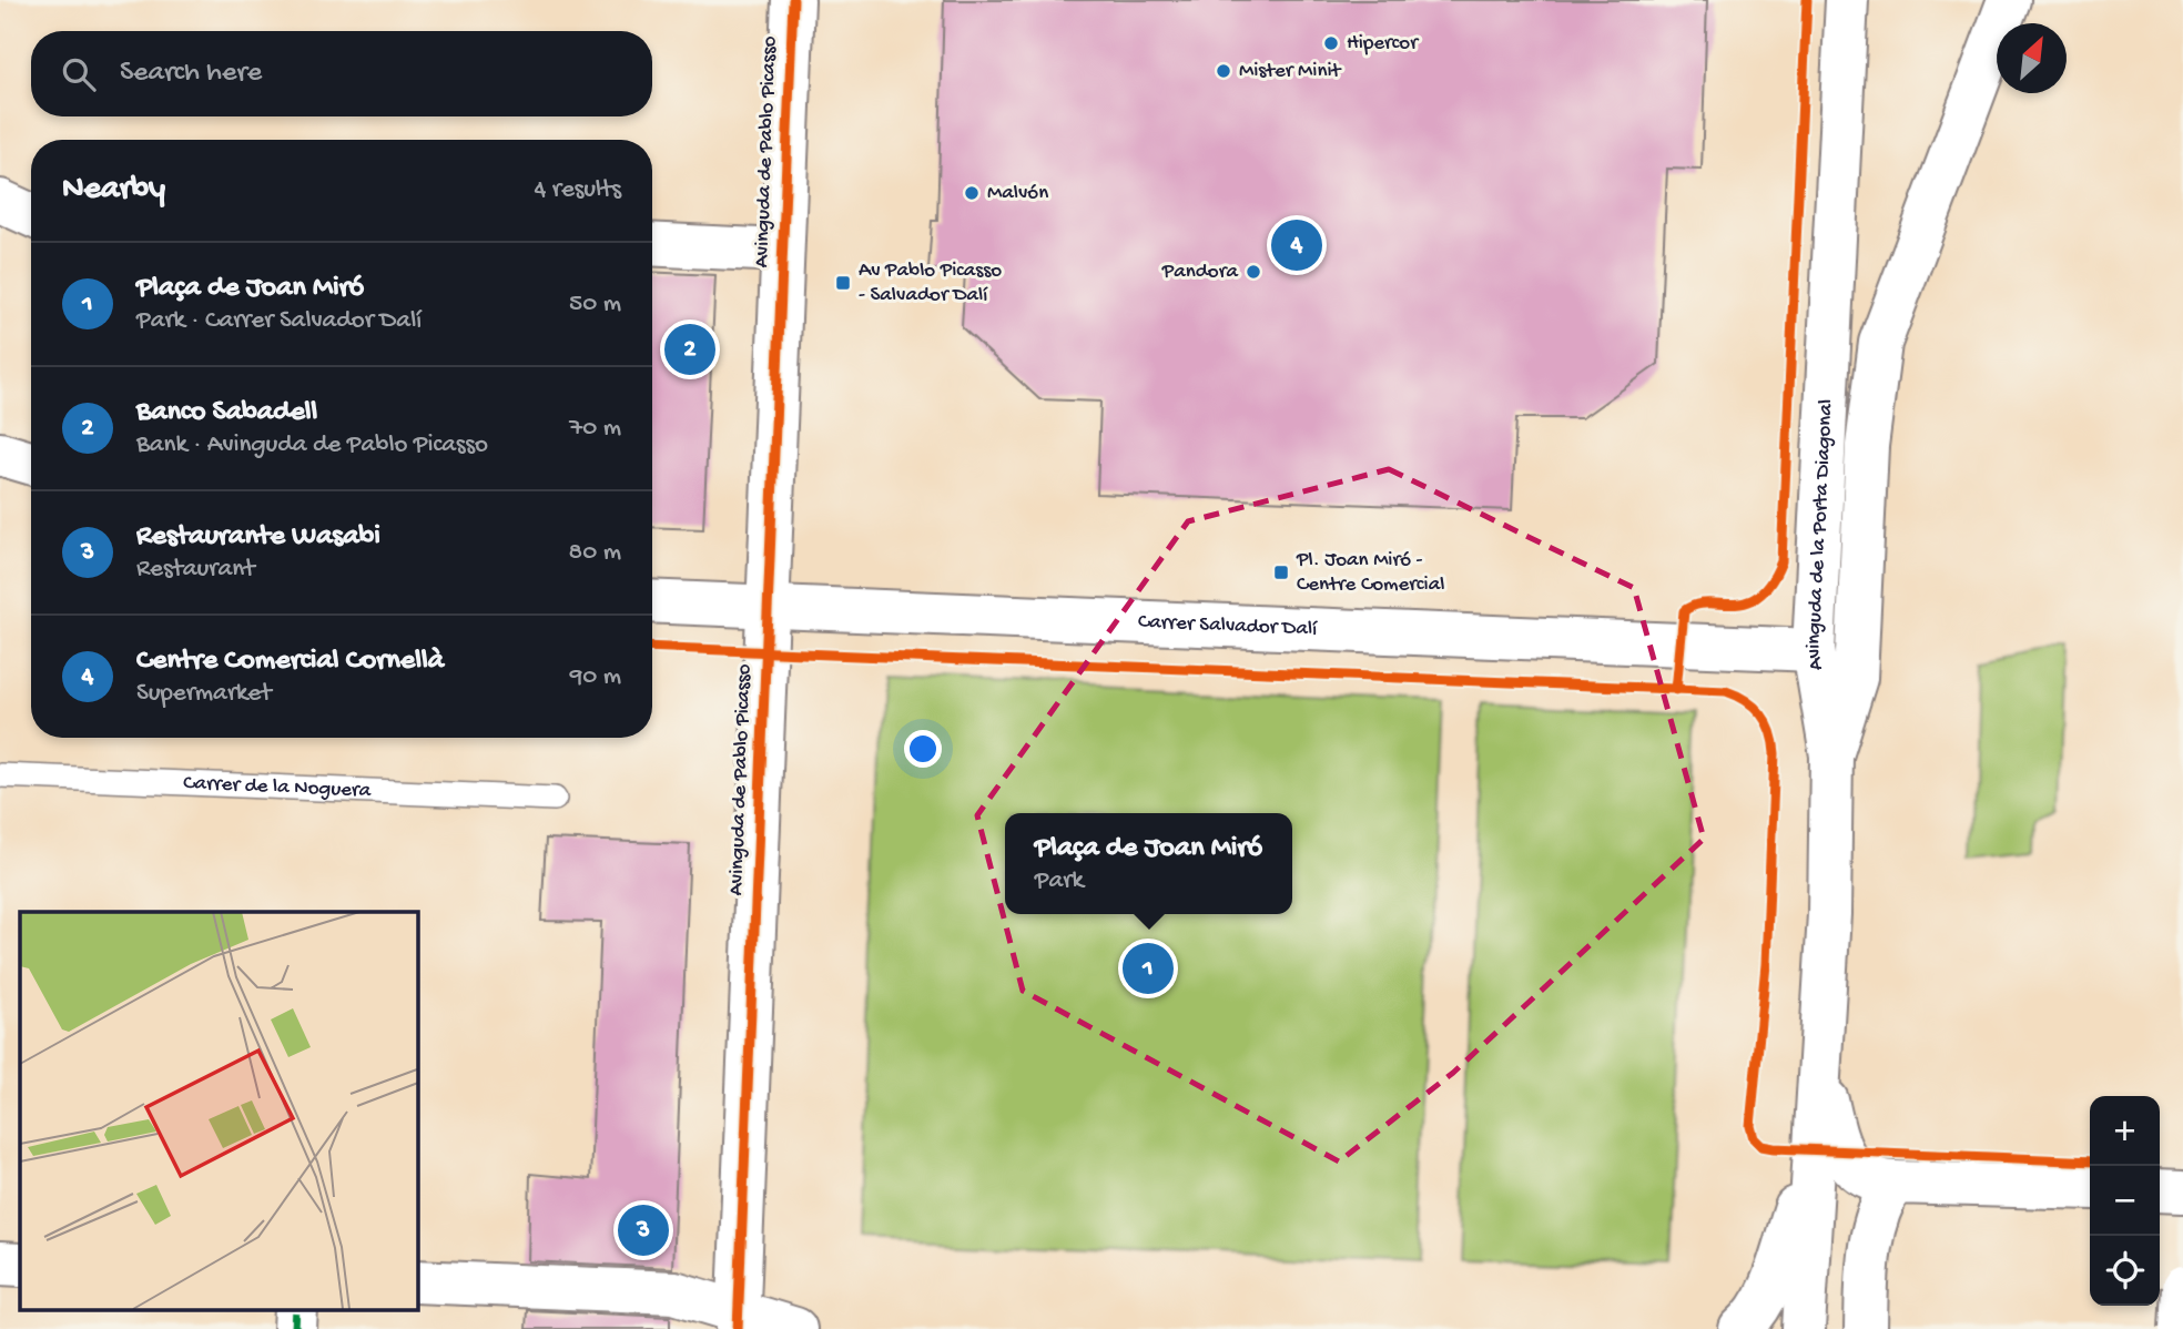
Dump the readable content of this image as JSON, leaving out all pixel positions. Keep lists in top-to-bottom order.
{
  "streets": {
    "main road": ["Avinguda de Pablo Picasso", "Avinguda de la Porta Diagonal", "Carrer Salvador Dalí"],
    "lane": ["Carrer de la Noguera"]
  },
  "crossings": [
    ["Avinguda de Pablo Picasso", "Carrer Salvador Dalí"],
    ["Avinguda de la Porta Diagonal", "Carrer Salvador Dalí"]
  ],
  "places": {
    "other": [
      "Hipercor",
      "Mister Minit",
      "Malvón",
      "Pandora"
    ],
    "transit": ["Av Pablo Picasso - Salvador Dalí", "Pl. Joan Miró - Centre Comercial"]
  },
  "north": "top right",
  "page": {
    "search": "Search here",
    "heading": ["Nearby", "4 results"],
    "pins": [
      "4",
      "2",
      "1",
      "3"
    ],
    "list": [
      {
        "mark": "1",
        "name": "Plaça de Joan Miró",
        "note": "Park · Carrer Salvador Dalí",
        "value": "50 m"
      },
      {
        "mark": "2",
        "name": "Banco Sabadell",
        "note": "Bank · Avinguda de Pablo Picasso",
        "value": "70 m"
      },
      {
        "mark": "3",
        "name": "Restaurante Wasabi",
        "note": "Restaurant",
        "value": "80 m"
      },
      {
        "mark": "4",
        "name": "Centre Comercial Cornellà",
        "note": "Supermarket",
        "value": "90 m"
      }
    ],
    "popup": ["Plaça de Joan Miró", "Park"],
    "map_buttons": ["+", "−"]
  }
}
